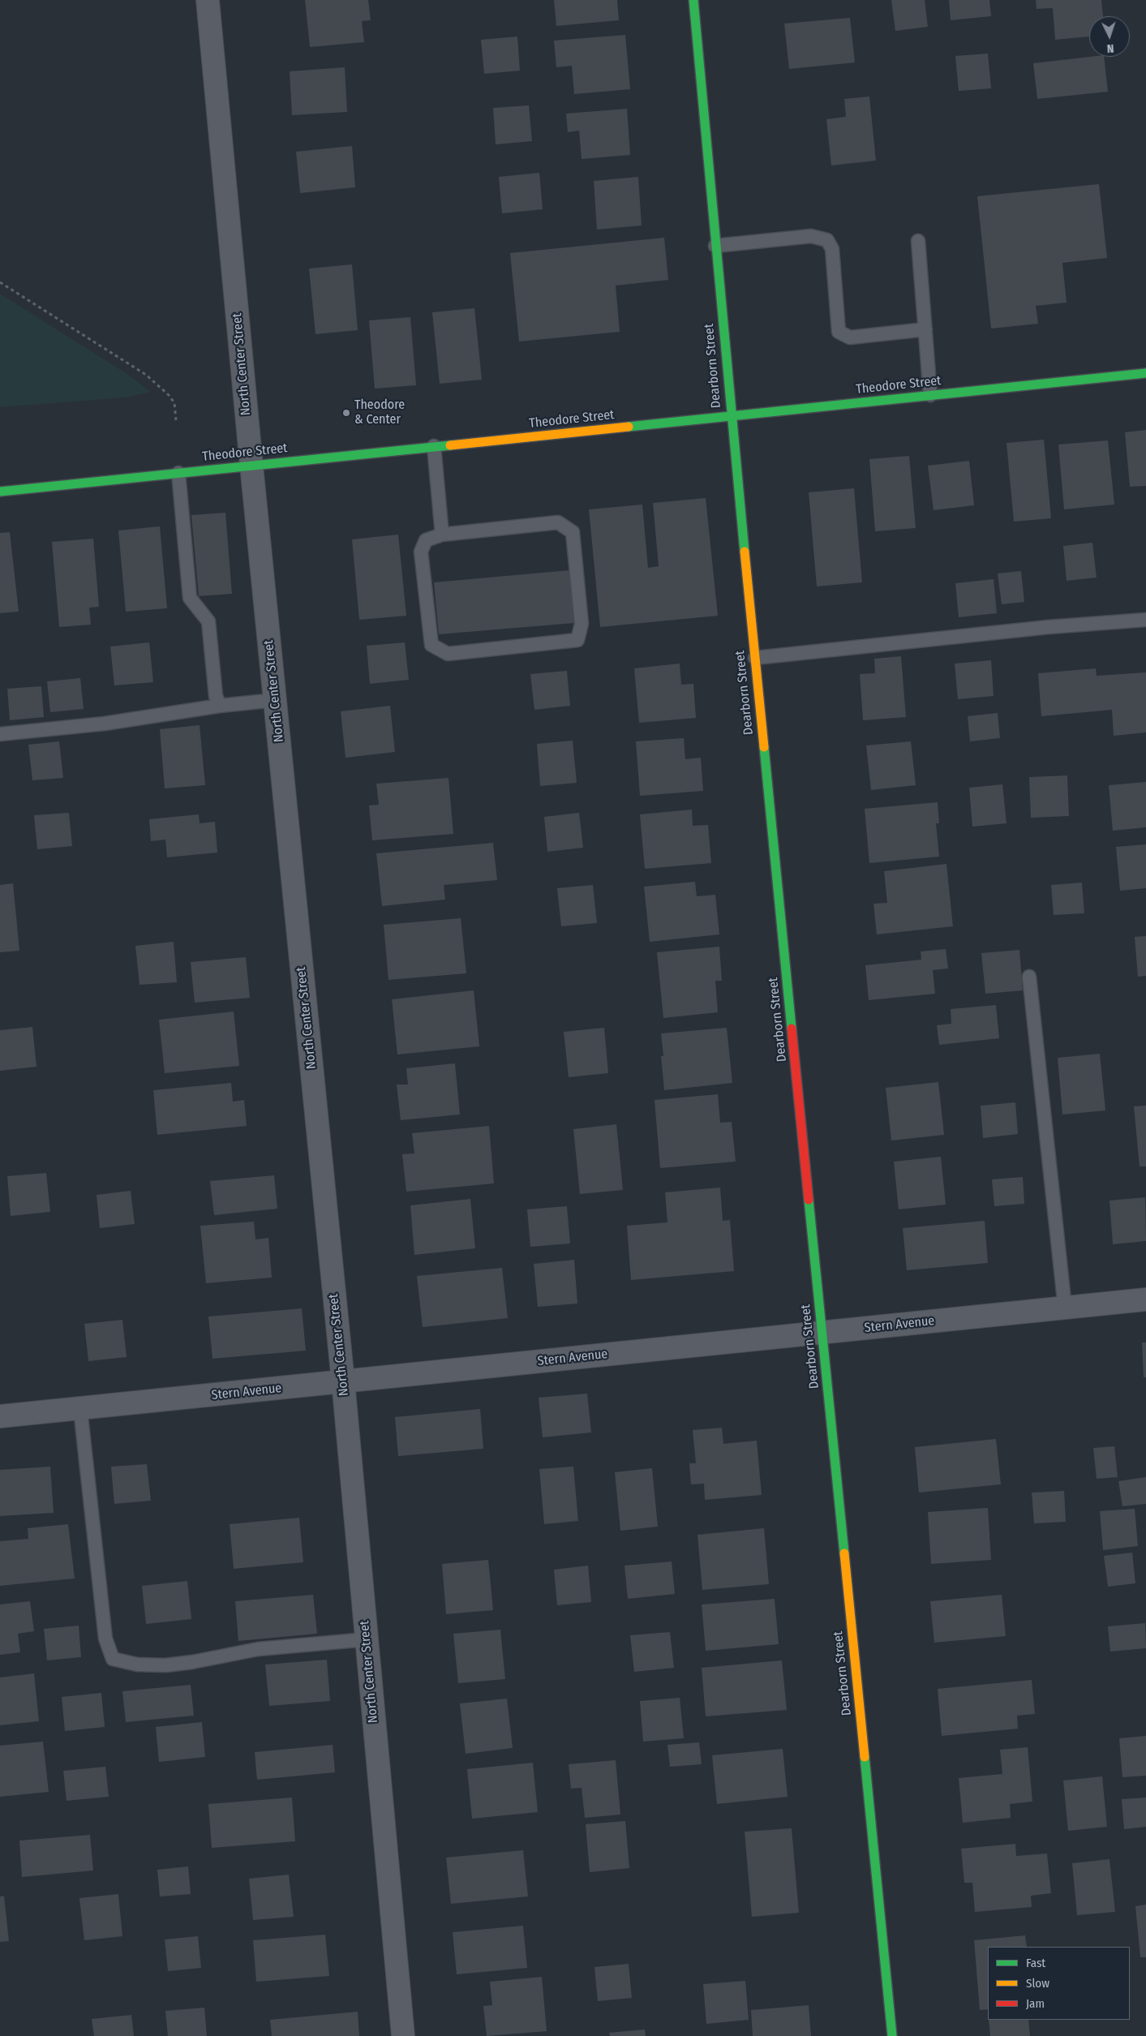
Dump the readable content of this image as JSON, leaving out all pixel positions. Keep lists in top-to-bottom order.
{
  "streets": {
    "street": [
      "North Center Street",
      "Dearborn Street",
      "Theodore Street",
      "Stern Avenue"
    ]
  },
  "crossings": [
    ["North Center Street", "Theodore Street"],
    ["North Center Street", "Stern Avenue"],
    ["Dearborn Street", "Theodore Street"],
    ["Dearborn Street", "Stern Avenue"]
  ],
  "places": ["Theodore & Center"],
  "legend": ["Fast", "Slow", "Jam"],
  "north": "bottom"
}
